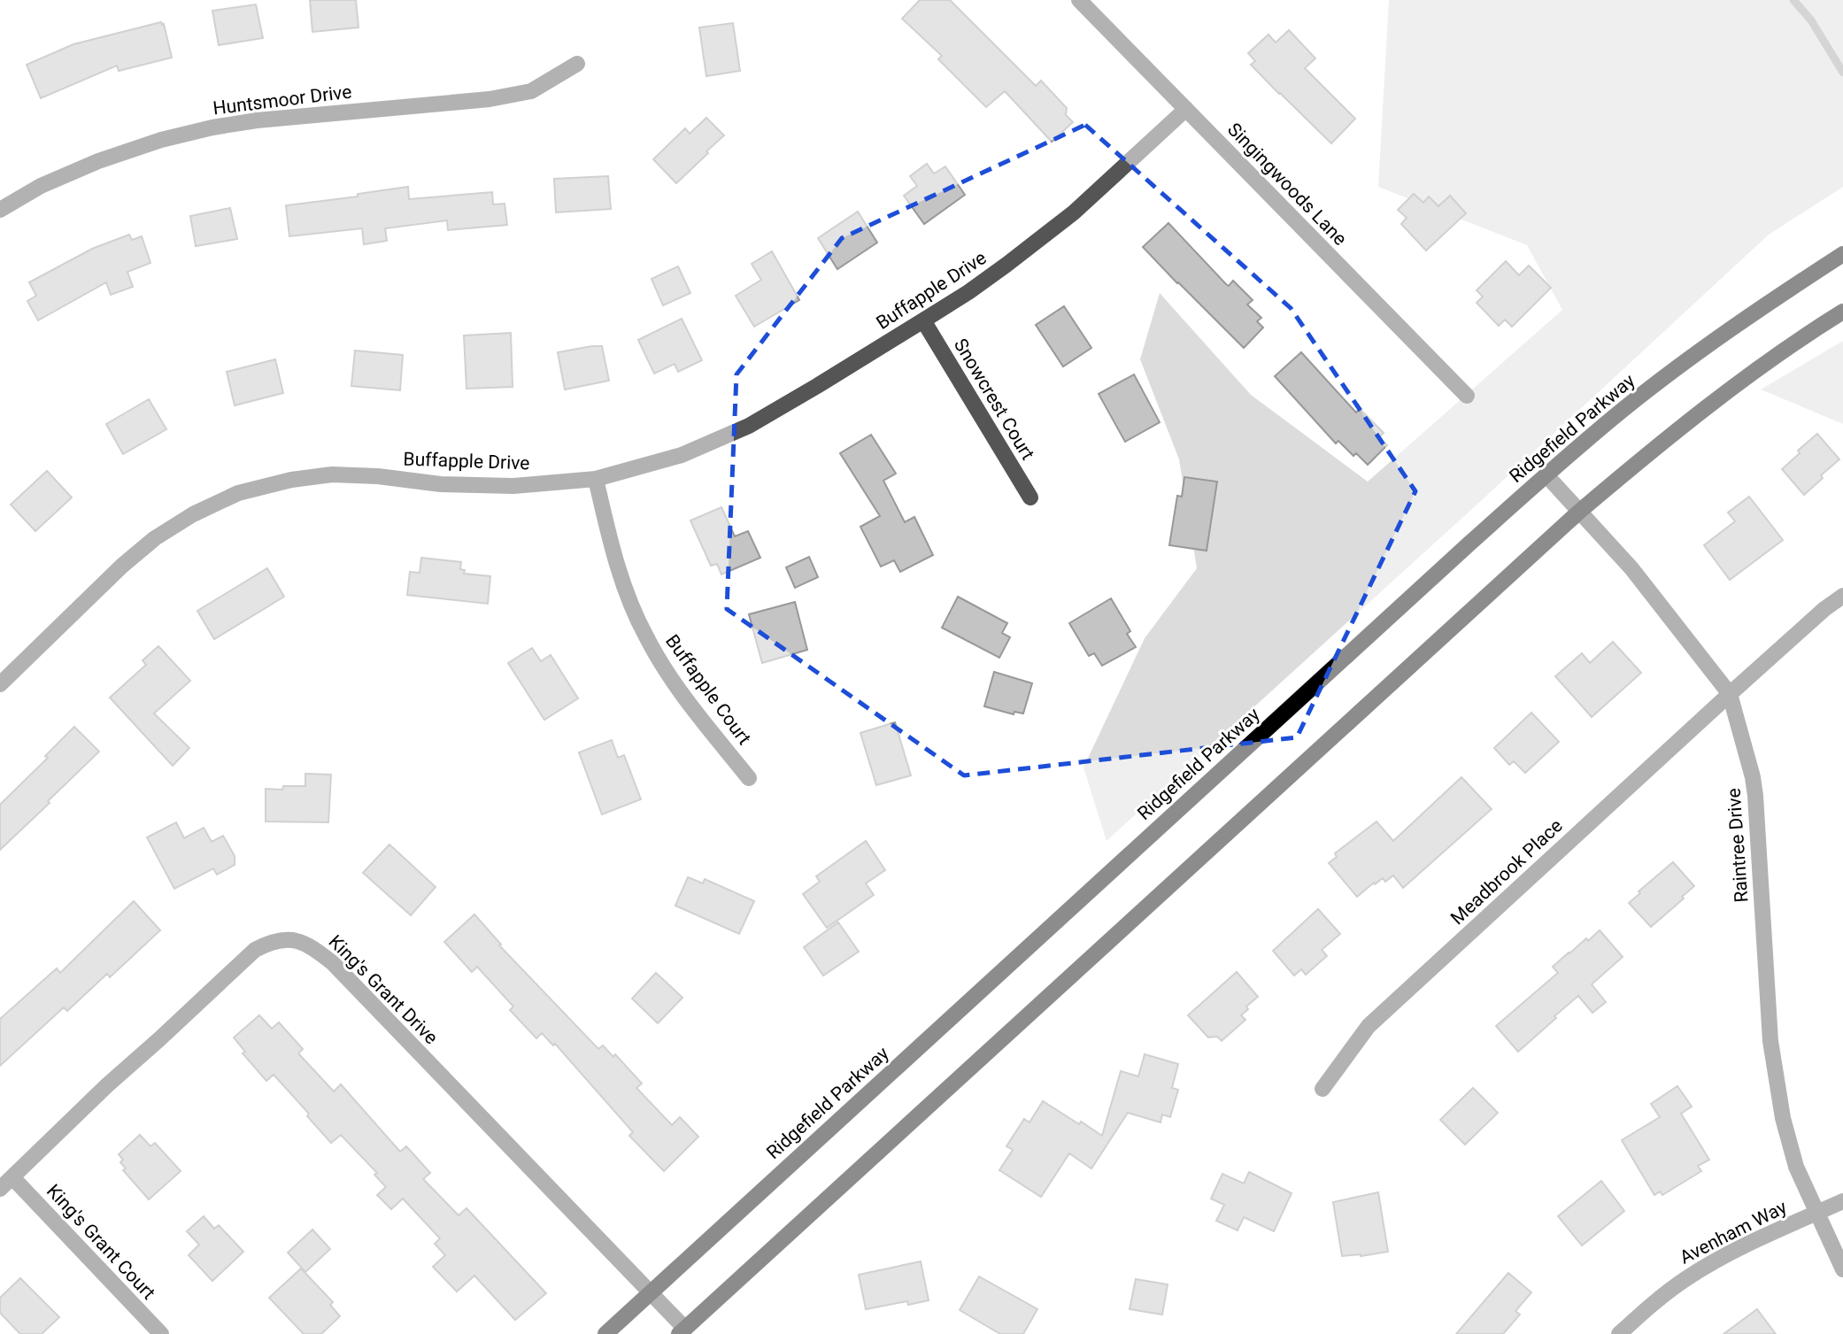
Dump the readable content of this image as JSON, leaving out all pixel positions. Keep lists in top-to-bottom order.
{
  "streets": {
    "main road": ["Ridgefield Parkway"],
    "street": [
      "Huntsmoor Drive",
      "Singingwoods Lane",
      "Buffapple Drive",
      "Snowcrest Court",
      "Buffapple Court",
      "Raintree Drive",
      "Meadbrook Place",
      "King's Grant Drive",
      "Avenham Way",
      "King's Grant Court"
    ]
  },
  "crossings": [
    ["Singingwoods Lane", "Buffapple Drive"],
    ["Buffapple Drive", "Snowcrest Court"],
    ["Buffapple Drive", "Buffapple Court"],
    ["Ridgefield Parkway", "Raintree Drive"],
    ["Ridgefield Parkway", "King's Grant Drive"],
    ["Raintree Drive", "Meadbrook Place"],
    ["Raintree Drive", "Avenham Way"],
    ["King's Grant Drive", "King's Grant Court"]
  ]
}
